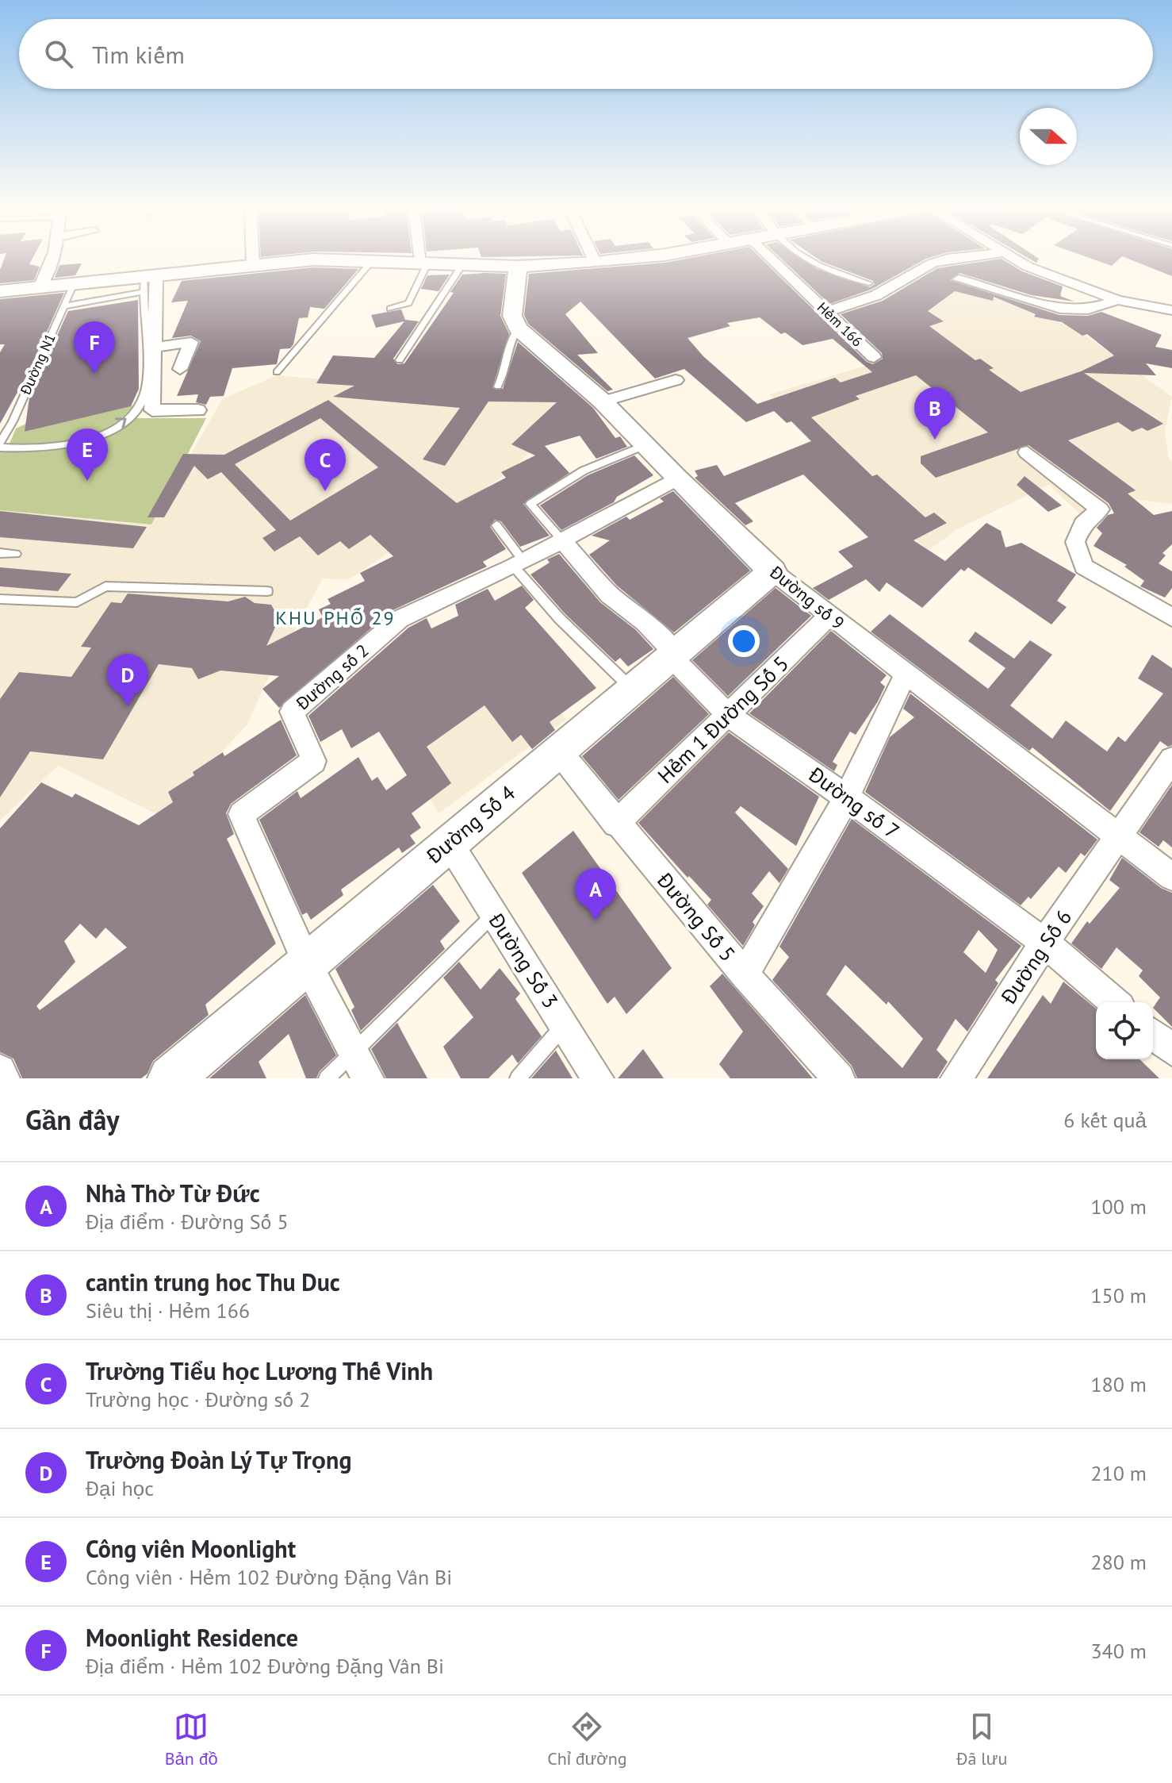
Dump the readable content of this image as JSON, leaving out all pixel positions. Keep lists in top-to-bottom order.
{
  "streets": {
    "main road": ["Đường số 9", "Đường Số 4"],
    "street": [
      "Hẻm 166",
      "Đường số 2",
      "Hẻm 1 Đường Số 5",
      "Đường số 7",
      "Đường Số 5",
      "Đường Số 6",
      "Đường Số 3"
    ],
    "lane": ["Đường N1"]
  },
  "crossings": [
    ["Đường số 9", "Đường số 2"],
    ["Đường số 9", "Hẻm 1 Đường Số 5"],
    ["Đường số 9", "Đường Số 4"],
    ["Đường số 9", "Đường Số 6"],
    ["Đường số 2", "Đường số 7"],
    ["Đường số 2", "Đường Số 4"],
    ["Hẻm 1 Đường Số 5", "Đường số 7"],
    ["Hẻm 1 Đường Số 5", "Đường Số 5"],
    ["Đường số 7", "Đường Số 4"],
    ["Đường số 7", "Đường Số 6"],
    ["Đường Số 4", "Đường Số 5"],
    ["Đường Số 4", "Đường Số 3"]
  ],
  "districts": ["KHU PHỐ 29"],
  "north": "right",
  "page": {
    "search": "Tìm kiếm",
    "pins": [
      "F",
      "B",
      "E",
      "C",
      "D",
      "A"
    ],
    "heading": ["Gần đây", "6 kết quả"],
    "list": [
      {
        "mark": "A",
        "name": "Nhà Thờ Từ Đức",
        "note": "Địa điểm · Đường Số 5",
        "value": "100 m"
      },
      {
        "mark": "B",
        "name": "cantin trung hoc Thu Duc",
        "note": "Siêu thị · Hẻm 166",
        "value": "150 m"
      },
      {
        "mark": "C",
        "name": "Trường Tiểu học Lương Thế Vinh",
        "note": "Trường học · Đường số 2",
        "value": "180 m"
      },
      {
        "mark": "D",
        "name": "Trường Đoàn Lý Tự Trọng",
        "note": "Đại học",
        "value": "210 m"
      },
      {
        "mark": "E",
        "name": "Công viên Moonlight",
        "note": "Công viên · Hẻm 102 Đường Đặng Vân Bi",
        "value": "280 m"
      },
      {
        "mark": "F",
        "name": "Moonlight Residence",
        "note": "Địa điểm · Hẻm 102 Đường Đặng Vân Bi",
        "value": "340 m"
      }
    ],
    "nav": ["Bản đồ", "Chỉ đường", "Đã lưu"]
  }
}
